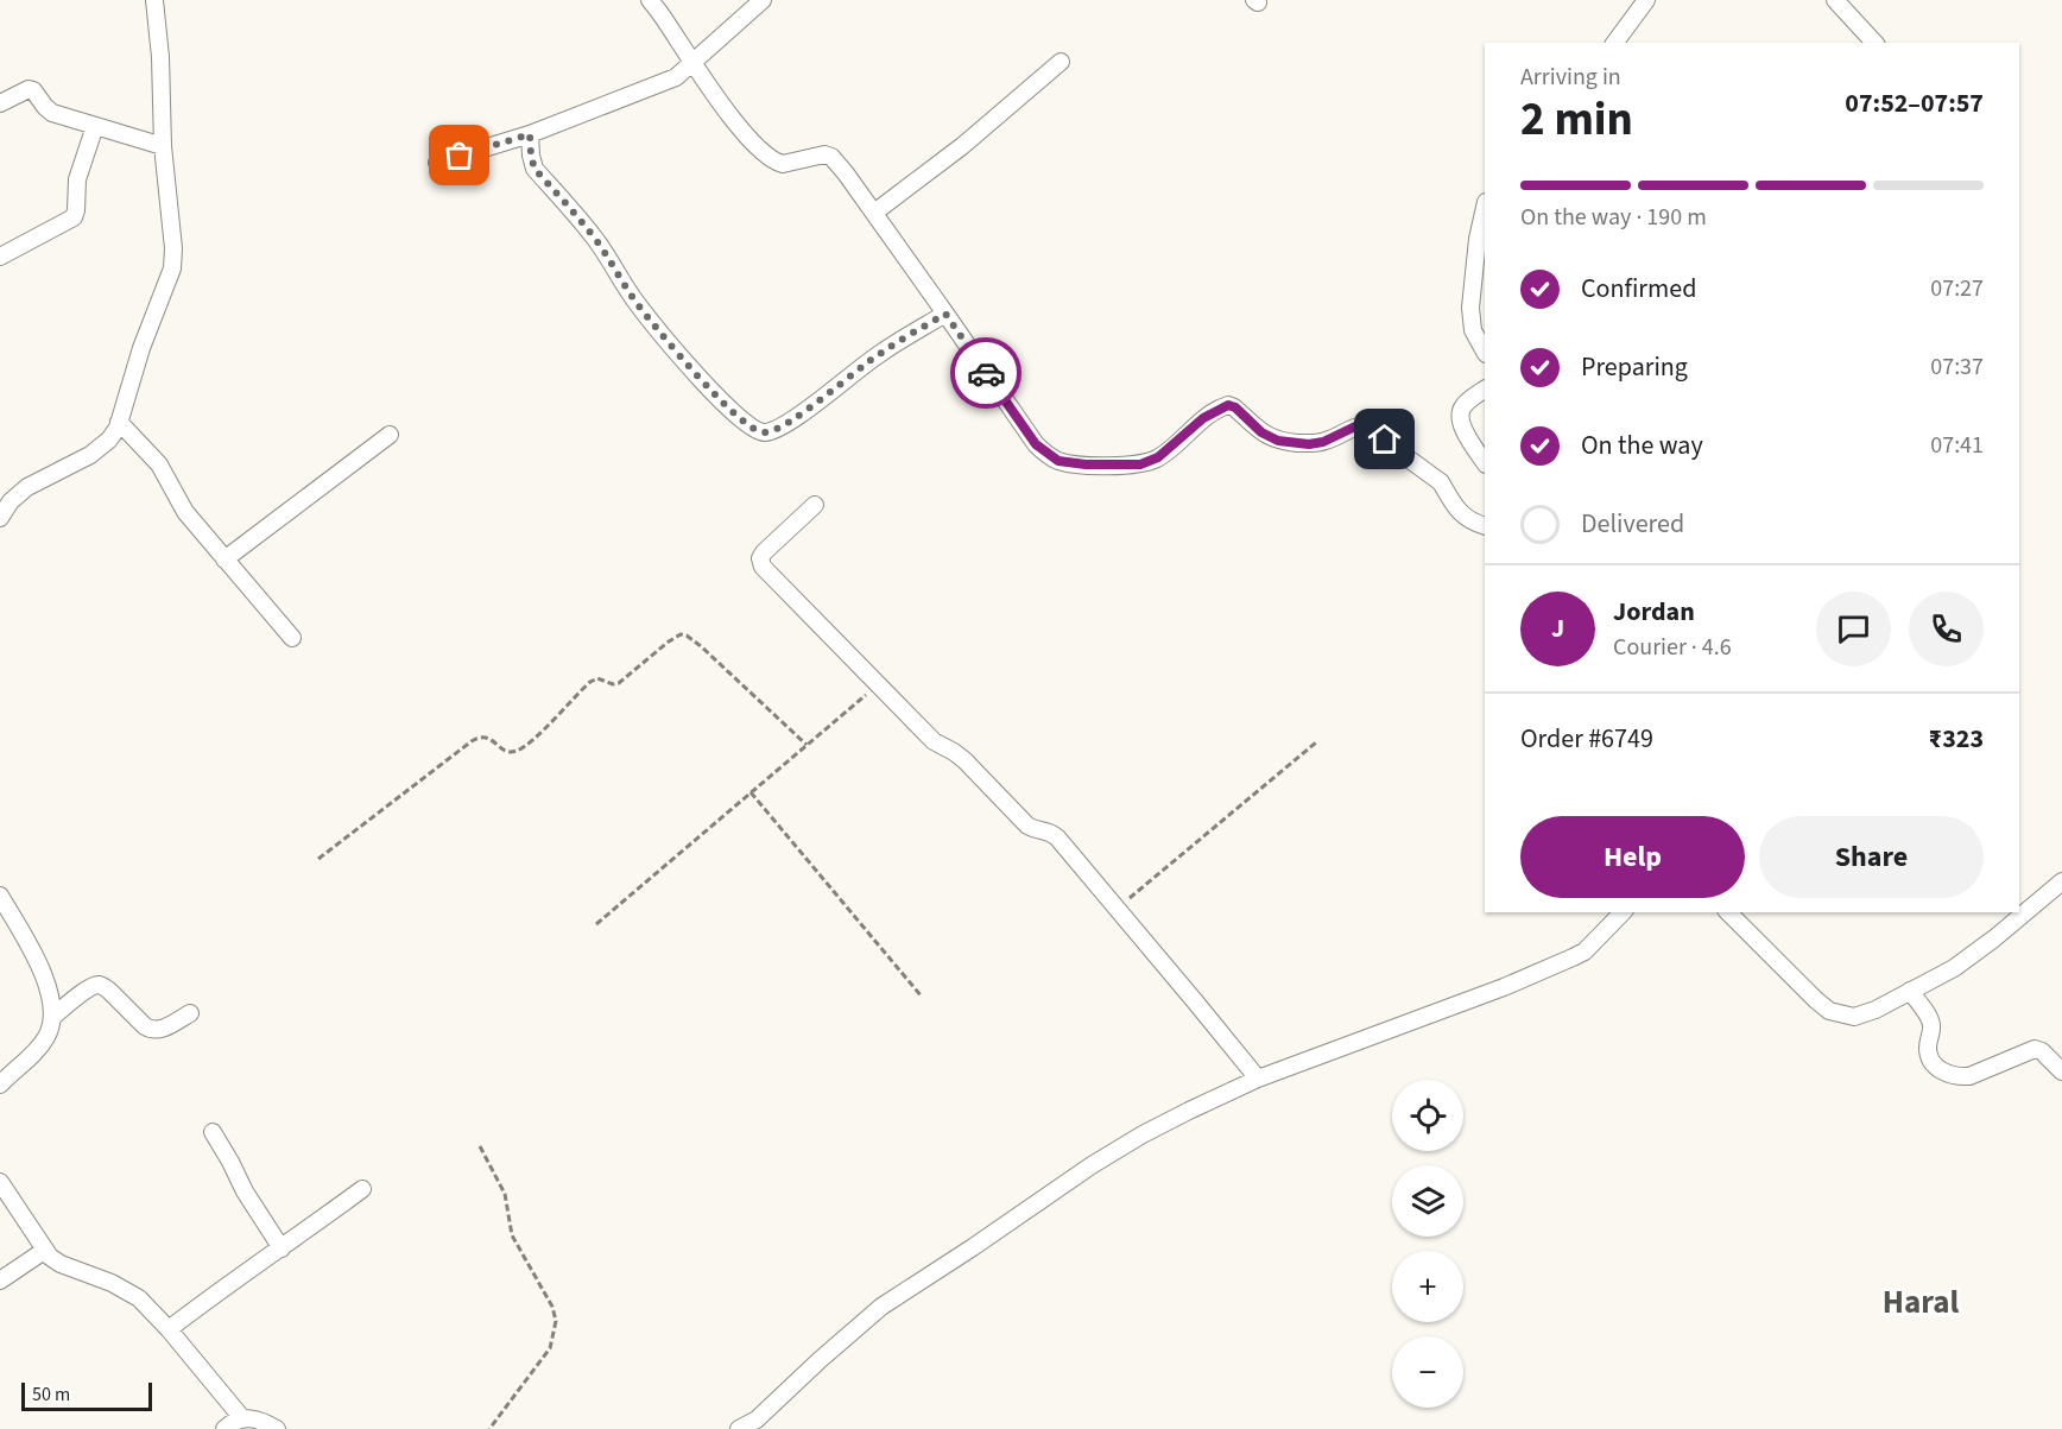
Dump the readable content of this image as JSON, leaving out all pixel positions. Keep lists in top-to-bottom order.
{
  "districts": ["Haral"],
  "scale_bar": "50 m",
  "page": {
    "heading": ["2 min", "Arriving in", "07:52–07:57"],
    "panel": [
      "Jordan",
      "Courier · 4.6",
      "Order #6749",
      "₹323"
    ],
    "bar": "On the way · 190 m",
    "list": [
      ["Confirmed", "07:27"],
      ["Preparing", "07:37"],
      ["On the way", "07:41"],
      "Delivered"
    ],
    "round": "J",
    "buttons": ["Help", "Share"],
    "map_buttons": ["+", "−"],
    "scale": "50 m"
  }
}
